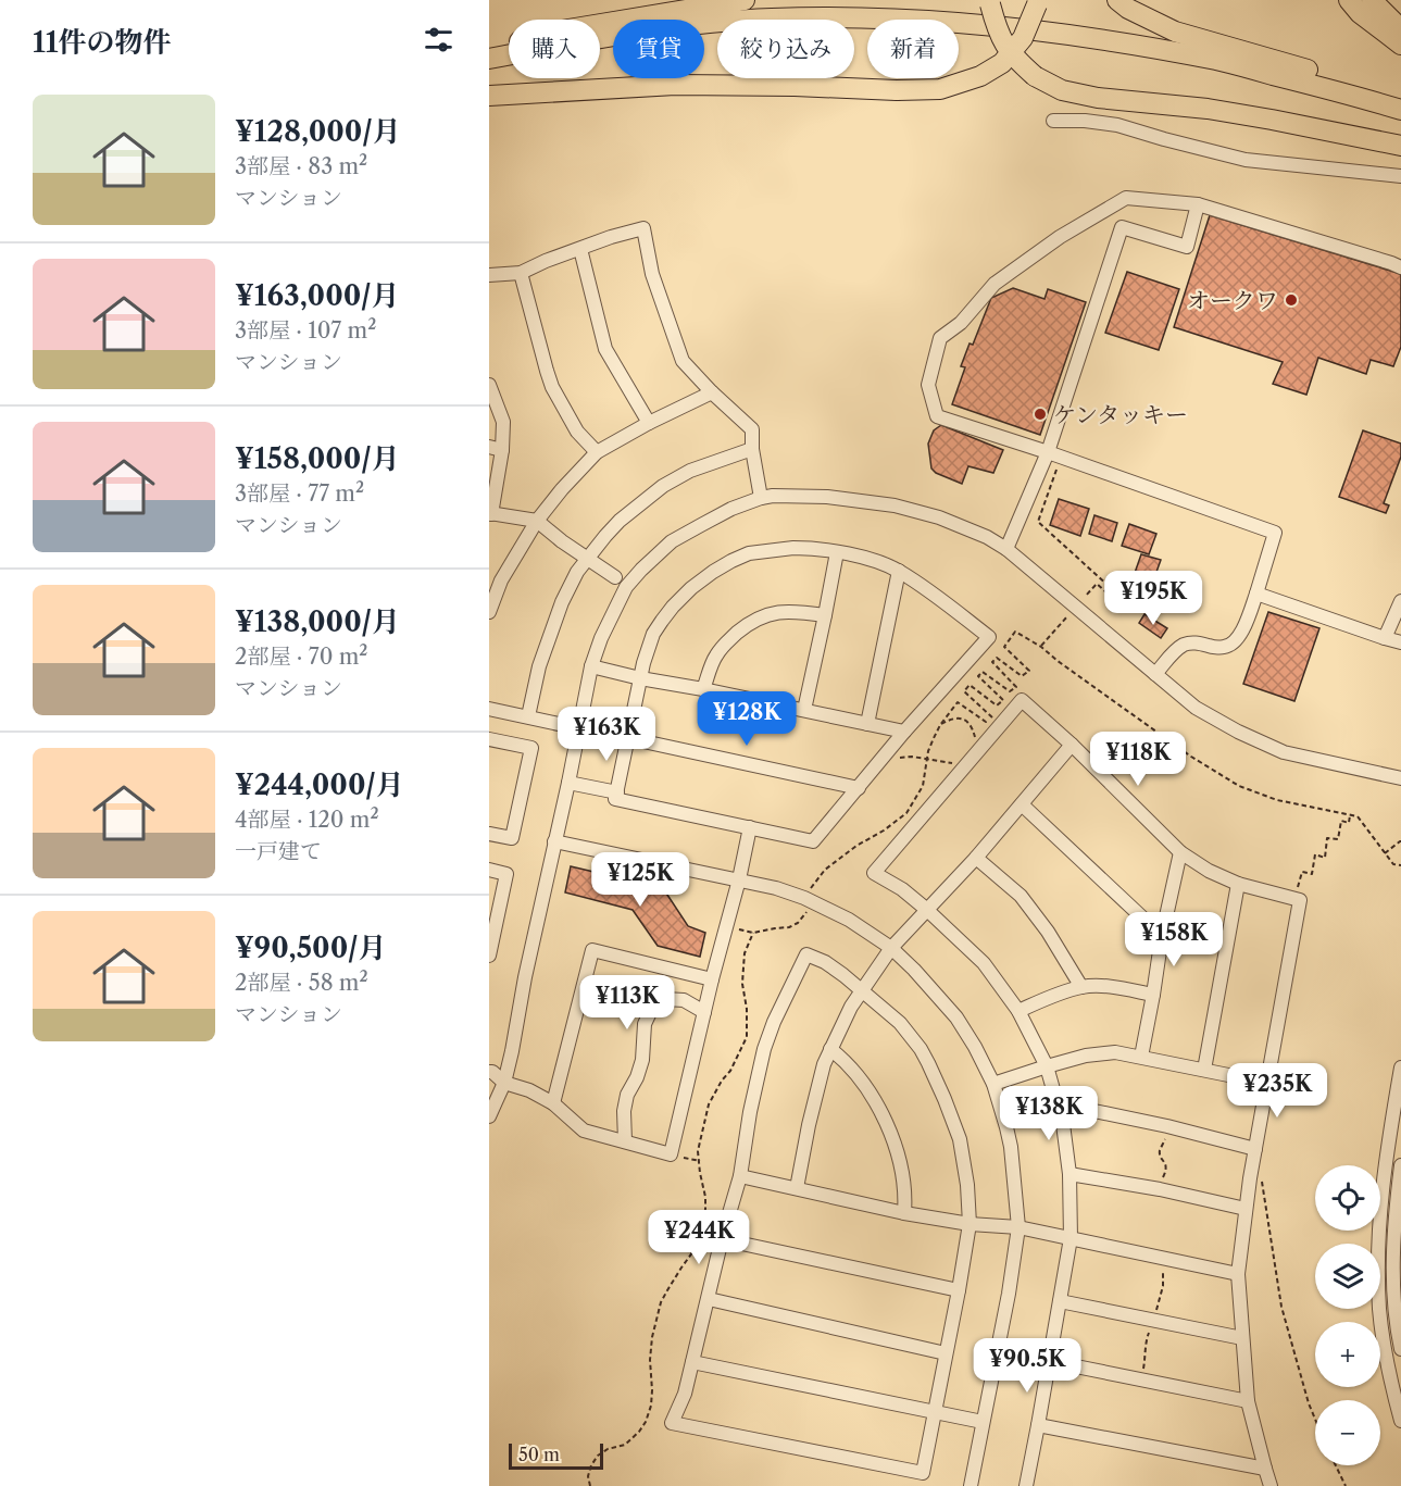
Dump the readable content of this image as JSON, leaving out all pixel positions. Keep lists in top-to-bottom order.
{
  "places": ["オークワ", "ケンタッキー"],
  "scale_bar": "50 m",
  "page": {
    "heading": "11件の物件",
    "chip": [
      "購入",
      "賃貸",
      "絞り込み",
      "新着"
    ],
    "list": [
      {
        "name": "¥128,000/月",
        "note": "3部屋 · 83 m² · マンション"
      },
      {
        "name": "¥163,000/月",
        "note": "3部屋 · 107 m² · マンション"
      },
      {
        "name": "¥158,000/月",
        "note": "3部屋 · 77 m² · マンション"
      },
      {
        "name": "¥138,000/月",
        "note": "2部屋 · 70 m² · マンション"
      },
      {
        "name": "¥244,000/月",
        "note": "4部屋 · 120 m² · 一戸建て"
      },
      {
        "name": "¥90,500/月",
        "note": "2部屋 · 58 m² · マンション"
      }
    ],
    "price": [
      "¥195K",
      "¥128K",
      "¥163K",
      "¥118K",
      "¥125K",
      "¥158K",
      "¥113K",
      "¥235K",
      "¥138K",
      "¥244K",
      "¥90.5K"
    ],
    "map_buttons": ["+", "−"],
    "scale": "50 m"
  }
}
